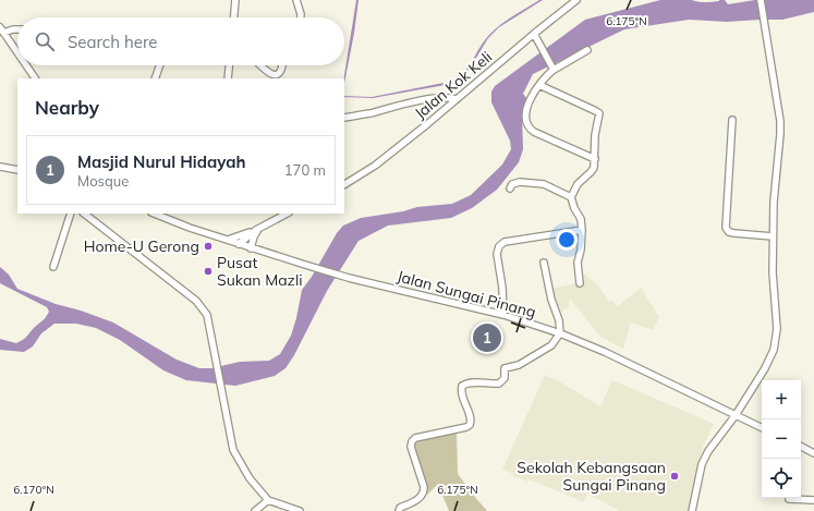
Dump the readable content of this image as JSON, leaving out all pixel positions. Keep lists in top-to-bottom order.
{
  "streets": {
    "street": ["Jalan Kok Keli", "Jalan Sungai Pinang"]
  },
  "places": ["Home-U Gerong", "Pusat Sukan Mazli", "Sekolah Kebangsaan Sungai Pinang"],
  "page": {
    "search": "Search here",
    "heading": "Nearby",
    "list": [
      {
        "mark": "1",
        "name": "Masjid Nurul Hidayah",
        "note": "Mosque",
        "value": "170 m"
      }
    ],
    "pins": "1",
    "map_buttons": ["+", "−"]
  },
  "coordinates": ["6.175°N", "6.170°N"]
}
